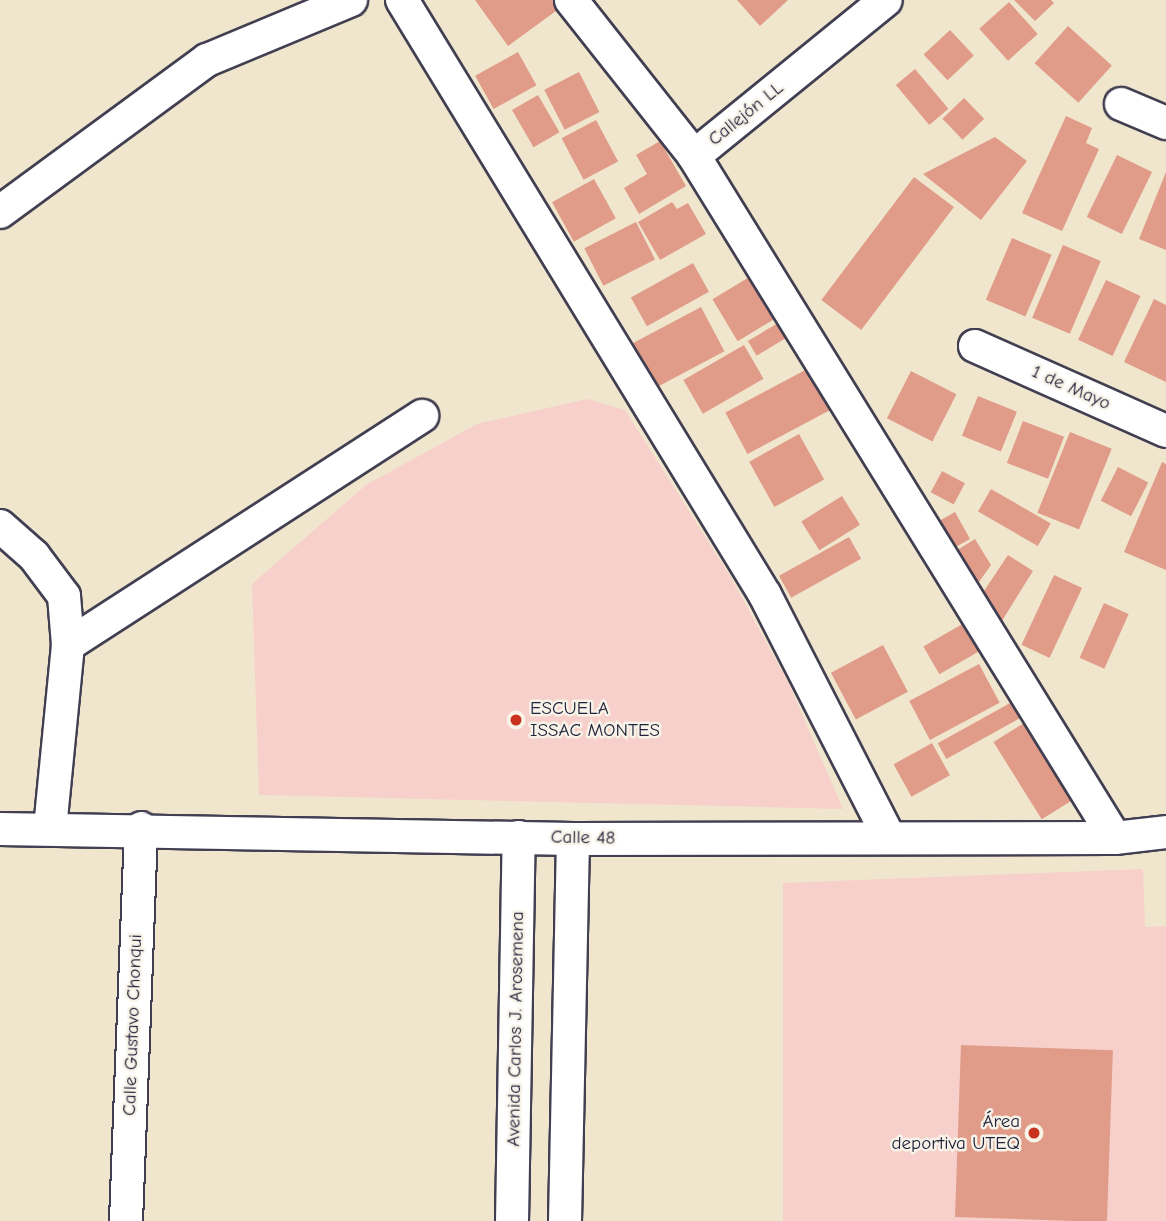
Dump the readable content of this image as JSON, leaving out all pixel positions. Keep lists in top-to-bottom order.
{
  "streets": {
    "street": [
      "Callejón LL",
      "1 de Mayo",
      "Calle 48",
      "Calle Gustavo Chonqui",
      "Avenida Carlos J. Arosemena"
    ]
  },
  "crossings": [
    ["Calle 48", "Calle Gustavo Chonqui"],
    ["Calle 48", "Avenida Carlos J. Arosemena"]
  ],
  "places": ["ESCUELA ISSAC MONTES", "Área deportiva UTEQ"]
}
